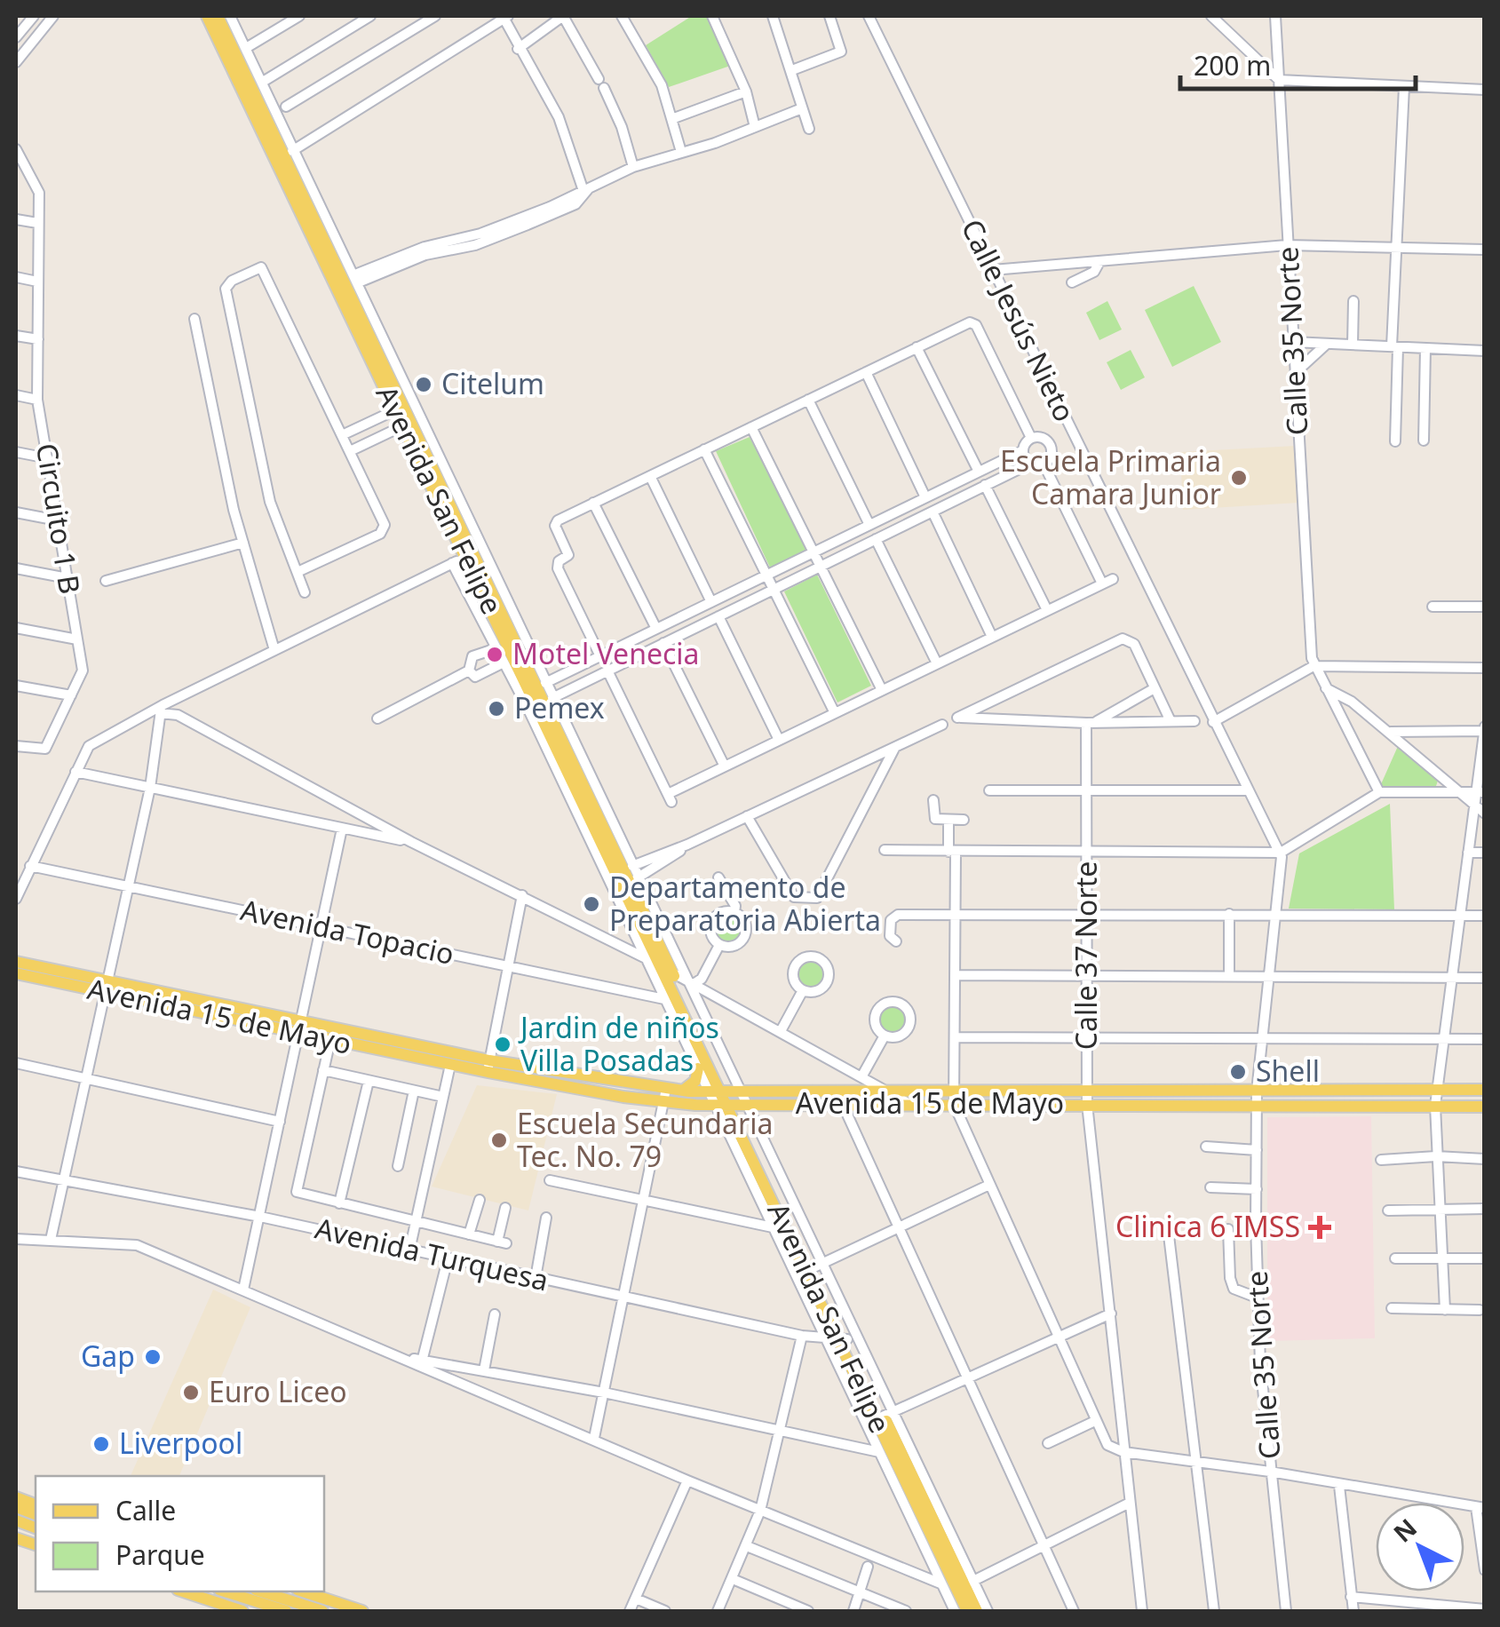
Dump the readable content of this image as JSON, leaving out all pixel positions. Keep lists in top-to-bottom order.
{
  "streets": {
    "main road": ["Avenida San Felipe", "Avenida 15 de Mayo"],
    "street": [
      "Calle Jesús Nieto",
      "Calle 35 Norte",
      "Circuito 1 B",
      "Avenida Topacio",
      "Calle 37 Norte",
      "Avenida Turquesa"
    ]
  },
  "crossings": [
    ["Calle Jesús Nieto", "Calle 35 Norte"],
    ["Calle 35 Norte", "Avenida 15 de Mayo"],
    ["Avenida San Felipe", "Avenida Topacio"],
    ["Avenida San Felipe", "Avenida 15 de Mayo"],
    ["Avenida San Felipe", "Avenida Turquesa"],
    ["Calle 37 Norte", "Avenida 15 de Mayo"]
  ],
  "places": {
    "other": [
      "Citelum",
      "Escuela Primaria Camara Junior",
      "Motel Venecia",
      "Pemex",
      "Departamento de Preparatoria Abierta",
      "Jardin de niños Villa Posadas",
      "Shell",
      "Escuela Secundaria Tec. No. 79",
      "Gap",
      "Euro Liceo",
      "Liverpool"
    ],
    "health": ["Clinica 6 IMSS"]
  },
  "legend": ["Calle", "Parque"],
  "scale_bar": "200 m",
  "north": "top left"
}
